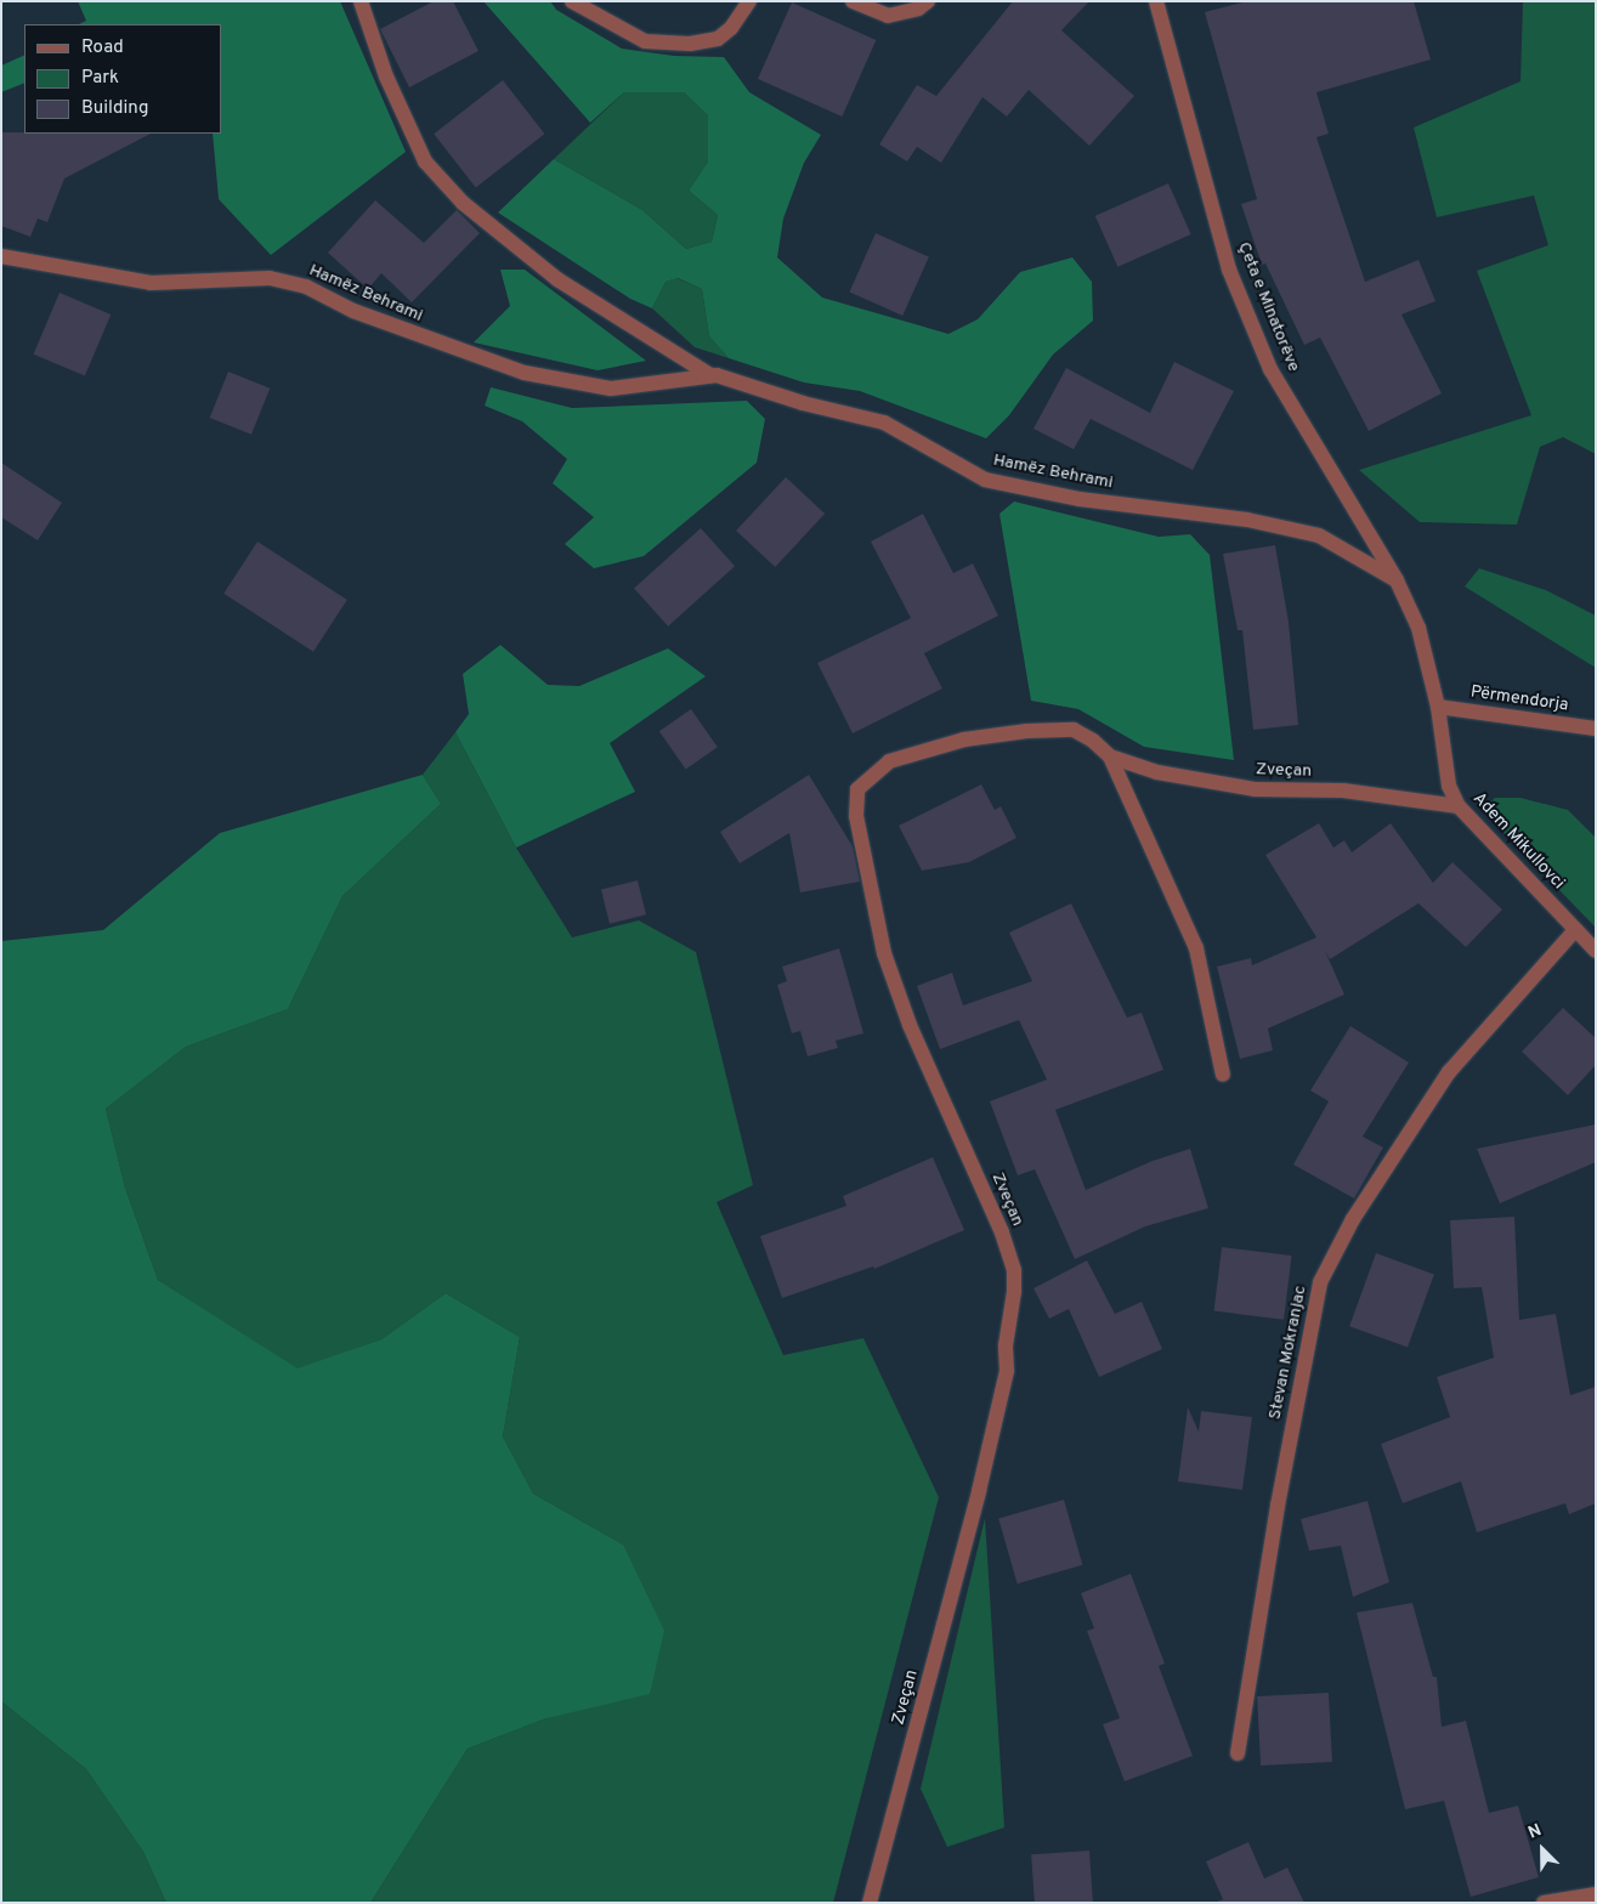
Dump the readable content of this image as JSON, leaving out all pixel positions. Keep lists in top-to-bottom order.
{
  "streets": {
    "street": [
      "Hamëz Behrami",
      "Çeta e Minatorëve",
      "Përmendorja",
      "Zveçan",
      "Adem Mikullovci",
      "Stevan Mokranjac"
    ]
  },
  "crossings": [
    ["Hamëz Behrami", "Çeta e Minatorëve"],
    ["Çeta e Minatorëve", "Përmendorja"],
    ["Çeta e Minatorëve", "Adem Mikullovci"],
    ["Përmendorja", "Adem Mikullovci"],
    ["Zveçan", "Adem Mikullovci"],
    ["Adem Mikullovci", "Stevan Mokranjac"]
  ],
  "legend": ["Road", "Park", "Building"],
  "north": "top left"
}
